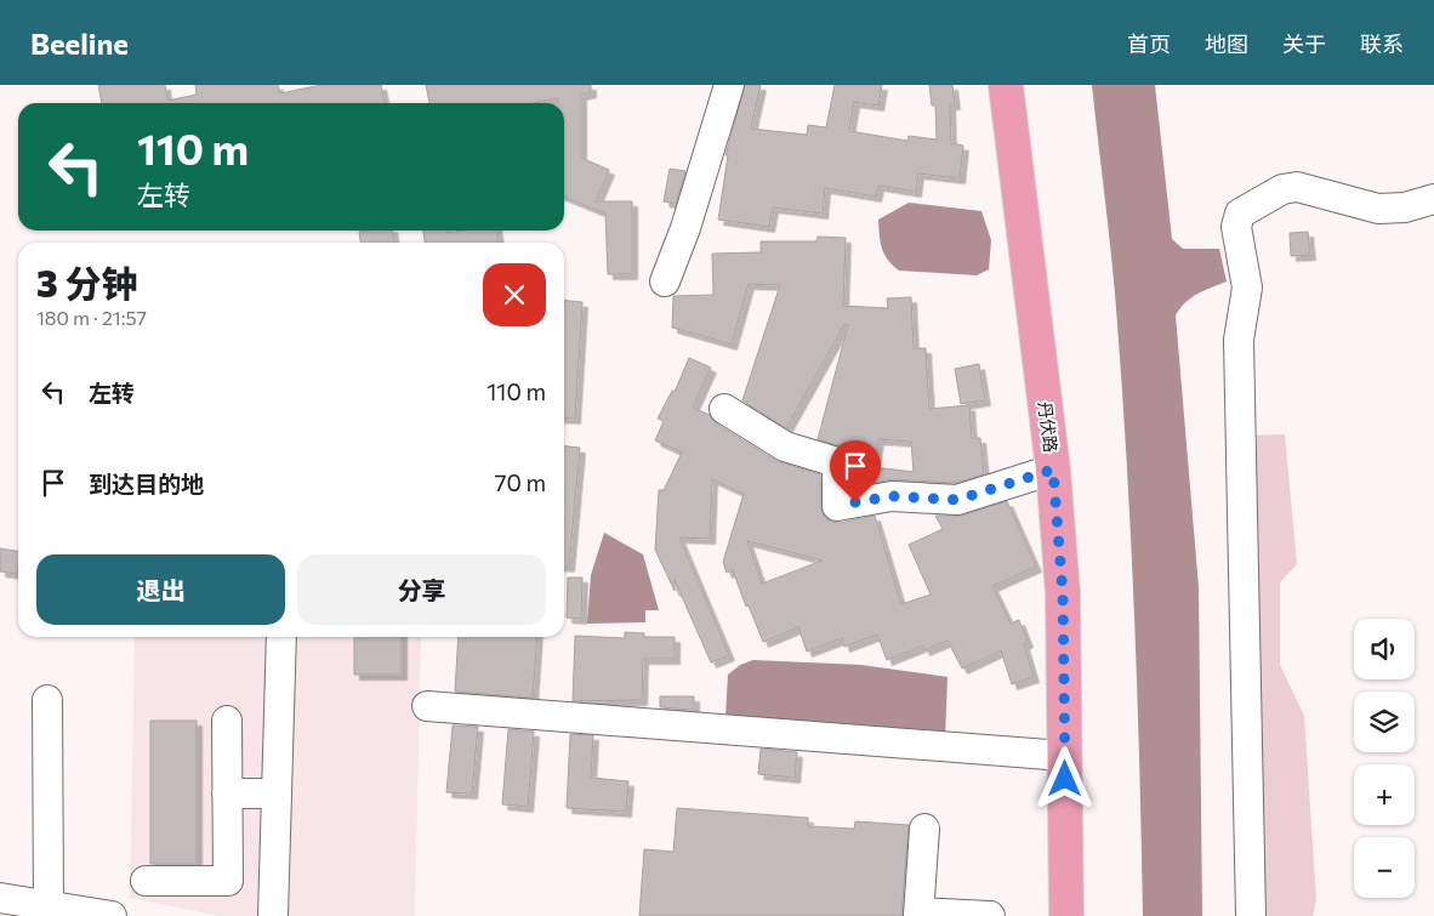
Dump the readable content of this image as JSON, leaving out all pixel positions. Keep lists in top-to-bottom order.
{
  "streets": {
    "main road": ["丹伏路"]
  },
  "page": {
    "header": "Beeline",
    "nav": [
      "首页",
      "地图",
      "关于",
      "联系"
    ],
    "turn": ["110 m", "左转"],
    "heading": ["3 分钟", "180 m · 21:57"],
    "list": [
      {
        "name": "左转",
        "value": "110 m"
      },
      {
        "name": "到达目的地",
        "value": "70 m"
      }
    ],
    "buttons": ["退出", "分享"],
    "map_buttons": ["+", "−"]
  }
}
